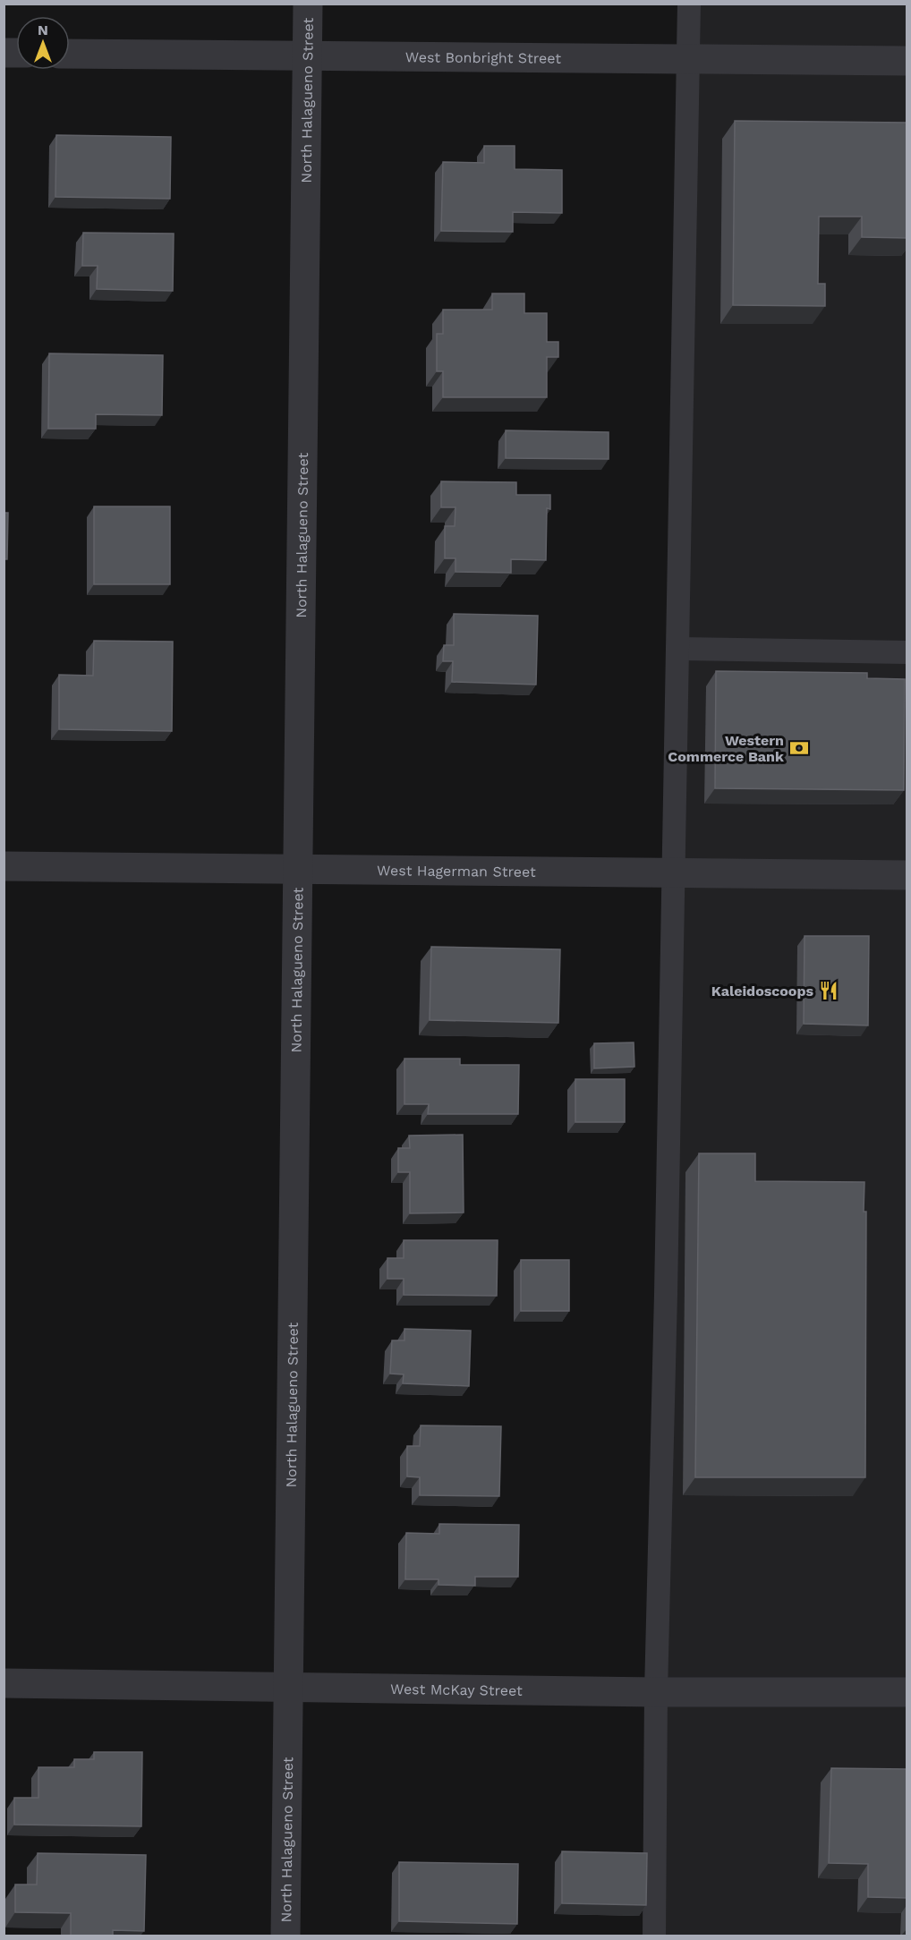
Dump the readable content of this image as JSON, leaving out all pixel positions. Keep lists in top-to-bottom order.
{
  "streets": {
    "street": [
      "West Bonbright Street",
      "North Halagueno Street",
      "West Hagerman Street",
      "West McKay Street"
    ]
  },
  "crossings": [
    ["West Bonbright Street", "North Halagueno Street"],
    ["North Halagueno Street", "West Hagerman Street"],
    ["North Halagueno Street", "West McKay Street"]
  ],
  "places": {
    "bank": ["Western Commerce Bank"],
    "restaurant": ["Kaleidoscoops"]
  },
  "north": "top"
}
